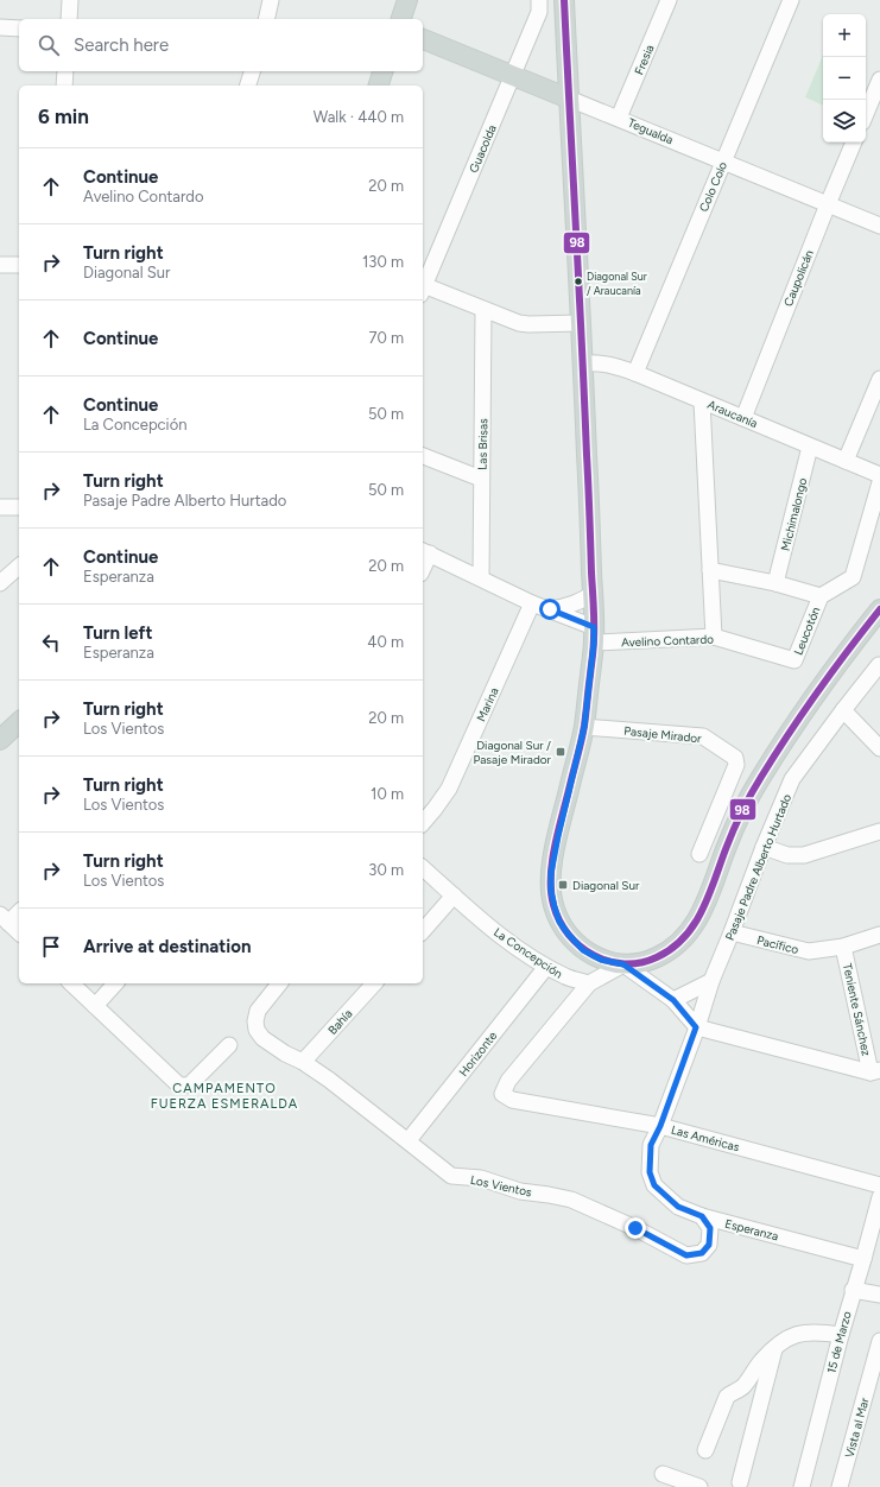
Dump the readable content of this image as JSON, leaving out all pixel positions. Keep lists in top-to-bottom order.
{
  "streets": {
    "main road": ["Tegualda"],
    "street": [
      "Fresia",
      "Guacolda",
      "Colo Colo",
      "Caupolicán",
      "Araucanía",
      "Las Brisas",
      "Michimalongo",
      "Leucotón",
      "Avelino Contardo",
      "Marina",
      "Pasaje Mirador",
      "Pasaje Padre Alberto Hurtado",
      "Pacífico",
      "La Concepción",
      "Teniente Sánchez",
      "Bahía",
      "Horizonte",
      "Las Américas",
      "Los Vientos",
      "Esperanza",
      "15 de Marzo",
      "Vista al Mar"
    ]
  },
  "crossings": [
    ["Fresia", "Tegualda"],
    ["Tegualda", "Guacolda"],
    ["Tegualda", "Colo Colo"],
    ["Tegualda", "Caupolicán"],
    ["Colo Colo", "Araucanía"],
    ["Caupolicán", "Araucanía"],
    ["Araucanía", "Michimalongo"],
    ["Las Brisas", "Avelino Contardo"],
    ["Leucotón", "Avelino Contardo"],
    ["Avelino Contardo", "Marina"],
    ["Pasaje Padre Alberto Hurtado", "Pacífico"],
    ["Pasaje Padre Alberto Hurtado", "Las Américas"],
    ["Pasaje Padre Alberto Hurtado", "Esperanza"],
    ["Pacífico", "Teniente Sánchez"],
    ["La Concepción", "Horizonte"],
    ["La Concepción", "Las Américas"],
    ["Bahía", "Los Vientos"],
    ["Horizonte", "Los Vientos"],
    ["Las Américas", "Esperanza"],
    ["Los Vientos", "Esperanza"],
    ["Esperanza", "15 de Marzo"]
  ],
  "districts": ["CAMPAMENTO FUERZA ESMERALDA"],
  "places": {
    "other": ["Diagonal Sur / Araucanía"],
    "transit": ["Diagonal Sur / Pasaje Mirador", "Diagonal Sur"]
  },
  "lines": ["transit line 98"],
  "page": {
    "map_buttons": ["+", "−"],
    "search": "Search here",
    "heading": ["6 min", "Walk · 440 m"],
    "list": [
      ["Continue", "Avelino Contardo", "20 m"],
      ["Turn right", "Diagonal Sur", "130 m"],
      ["Continue", "70 m"],
      ["Continue", "La Concepción", "50 m"],
      ["Turn right", "Pasaje Padre Alberto Hurtado", "50 m"],
      ["Continue", "Esperanza", "20 m"],
      ["Turn left", "Esperanza", "40 m"],
      ["Turn right", "Los Vientos", "20 m"],
      ["Turn right", "Los Vientos", "10 m"],
      ["Turn right", "Los Vientos", "30 m"],
      "Arrive at destination"
    ]
  }
}
